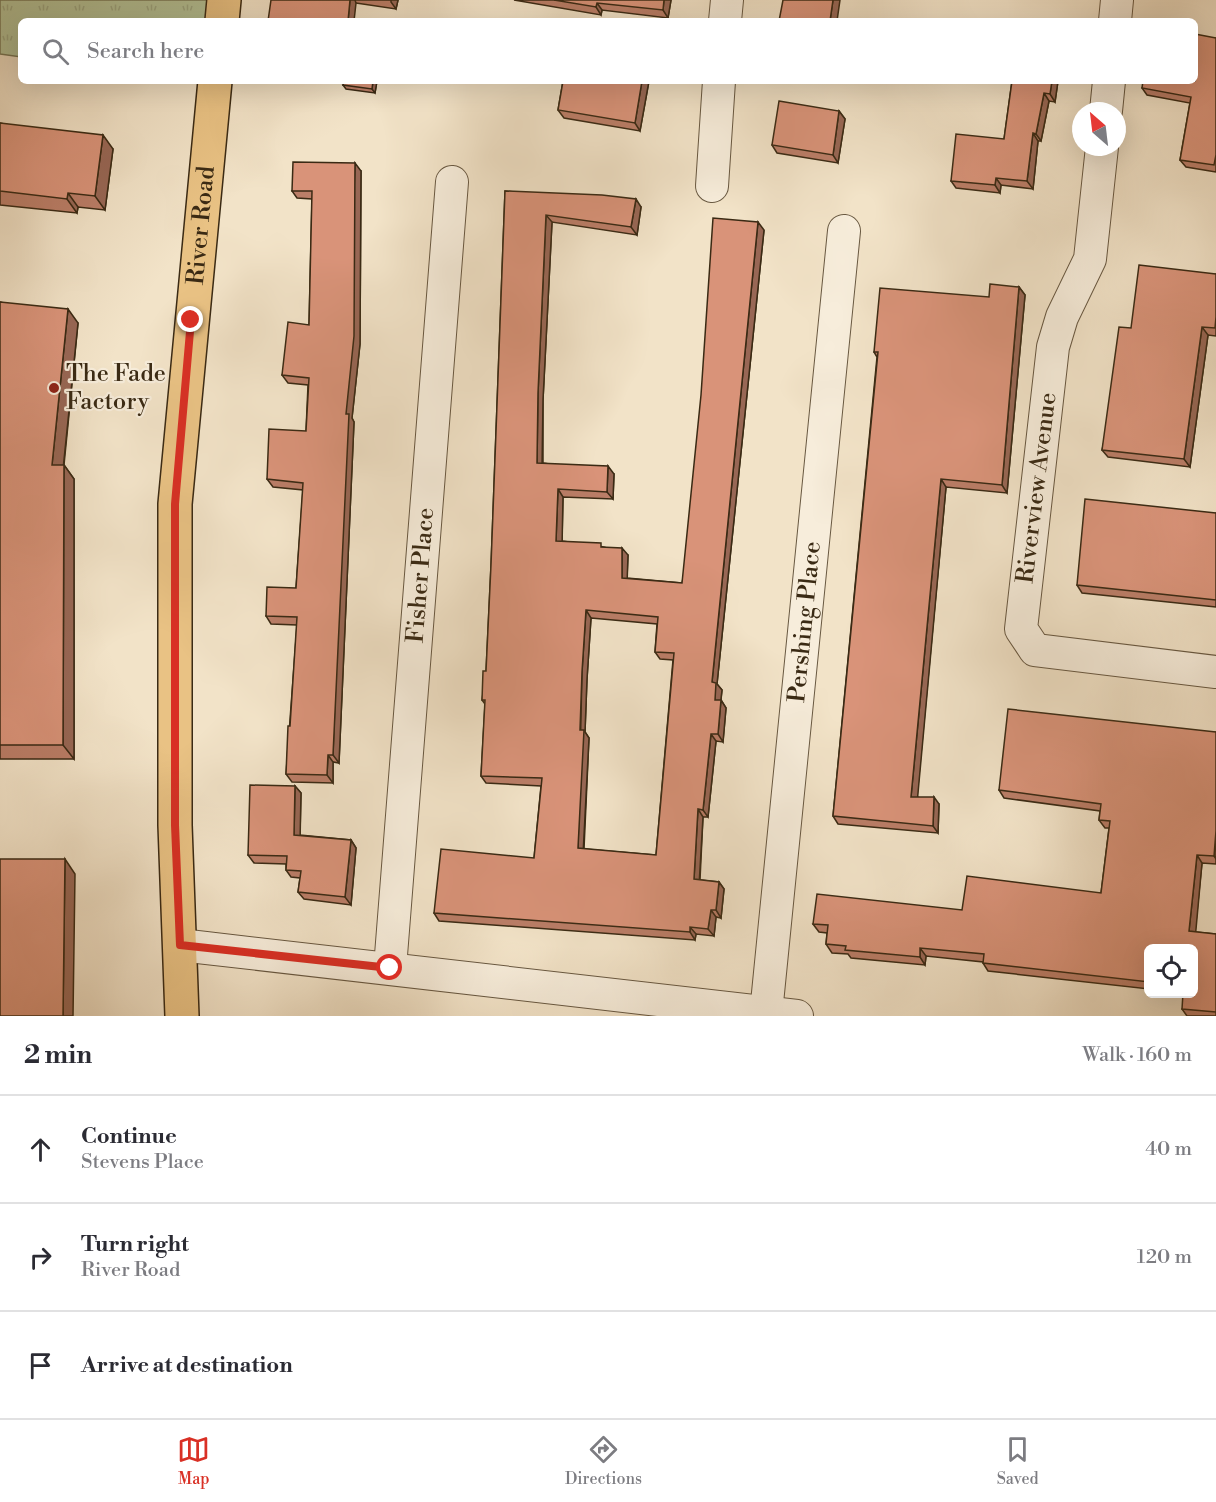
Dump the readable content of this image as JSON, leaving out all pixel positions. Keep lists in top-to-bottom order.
{
  "streets": {
    "main road": ["River Road"],
    "street": ["Riverview Avenue", "Fisher Place", "Pershing Place"]
  },
  "places": ["The Fade Factory"],
  "north": "top left",
  "page": {
    "search": "Search here",
    "heading": ["2 min", "Walk · 160 m"],
    "list": [
      ["Continue", "Stevens Place", "40 m"],
      ["Turn right", "River Road", "120 m"],
      "Arrive at destination"
    ],
    "nav": ["Map", "Directions", "Saved"]
  }
}
